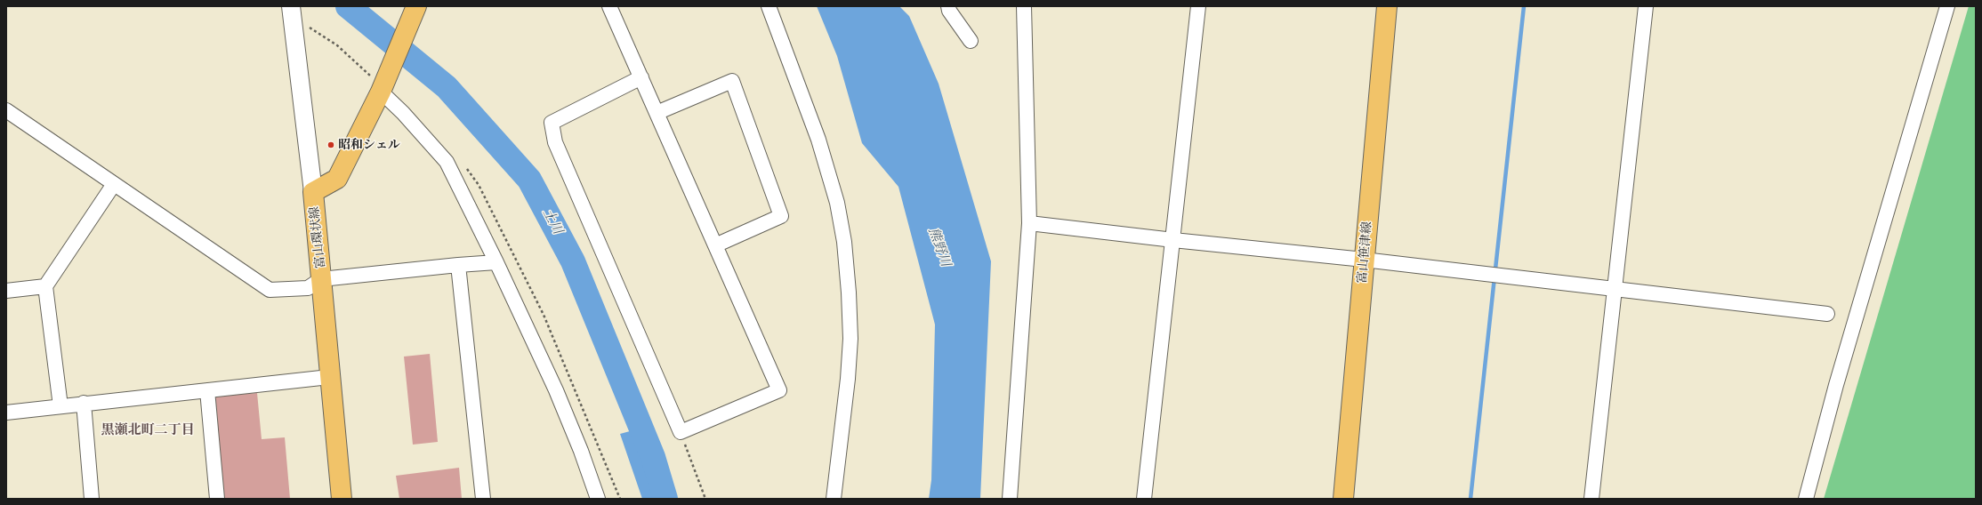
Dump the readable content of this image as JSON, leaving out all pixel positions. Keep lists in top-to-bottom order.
{
  "streets": {
    "main road": ["富山環状線", "富山笹津線"]
  },
  "districts": ["黒瀬北町二丁目"],
  "water": ["土川", "熊野川"],
  "places": ["昭和シェル"]
}
